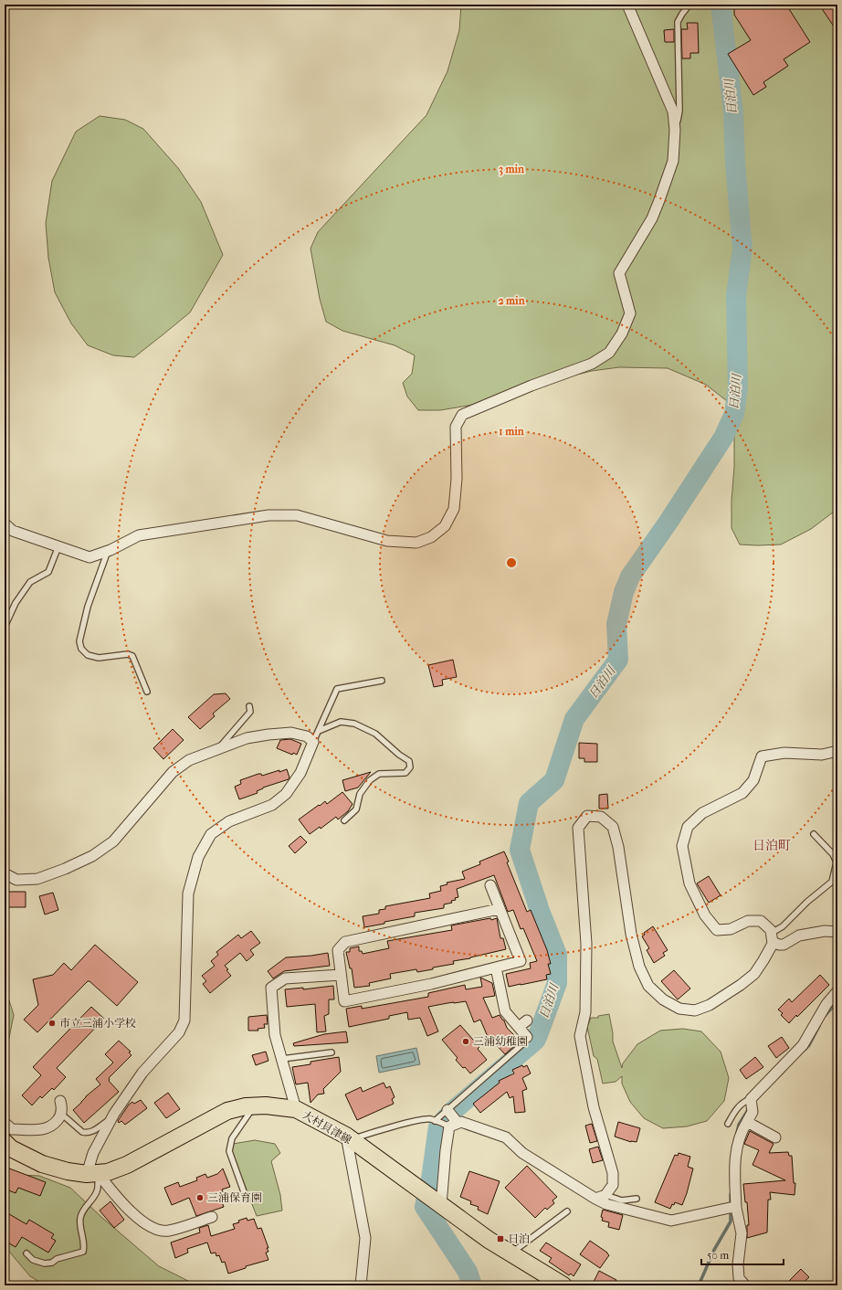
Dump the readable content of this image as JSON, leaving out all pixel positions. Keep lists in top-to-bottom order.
{
  "streets": {
    "main road": ["大村貝津線"]
  },
  "districts": ["日泊町"],
  "water": ["日泊川"],
  "places": {
    "other": ["市立三浦小学校", "三浦幼稚園", "三浦保育園"],
    "transit": ["日泊"]
  },
  "scale_bar": "50 m",
  "rings": ["3 min", "2 min", "1 min"]
}
